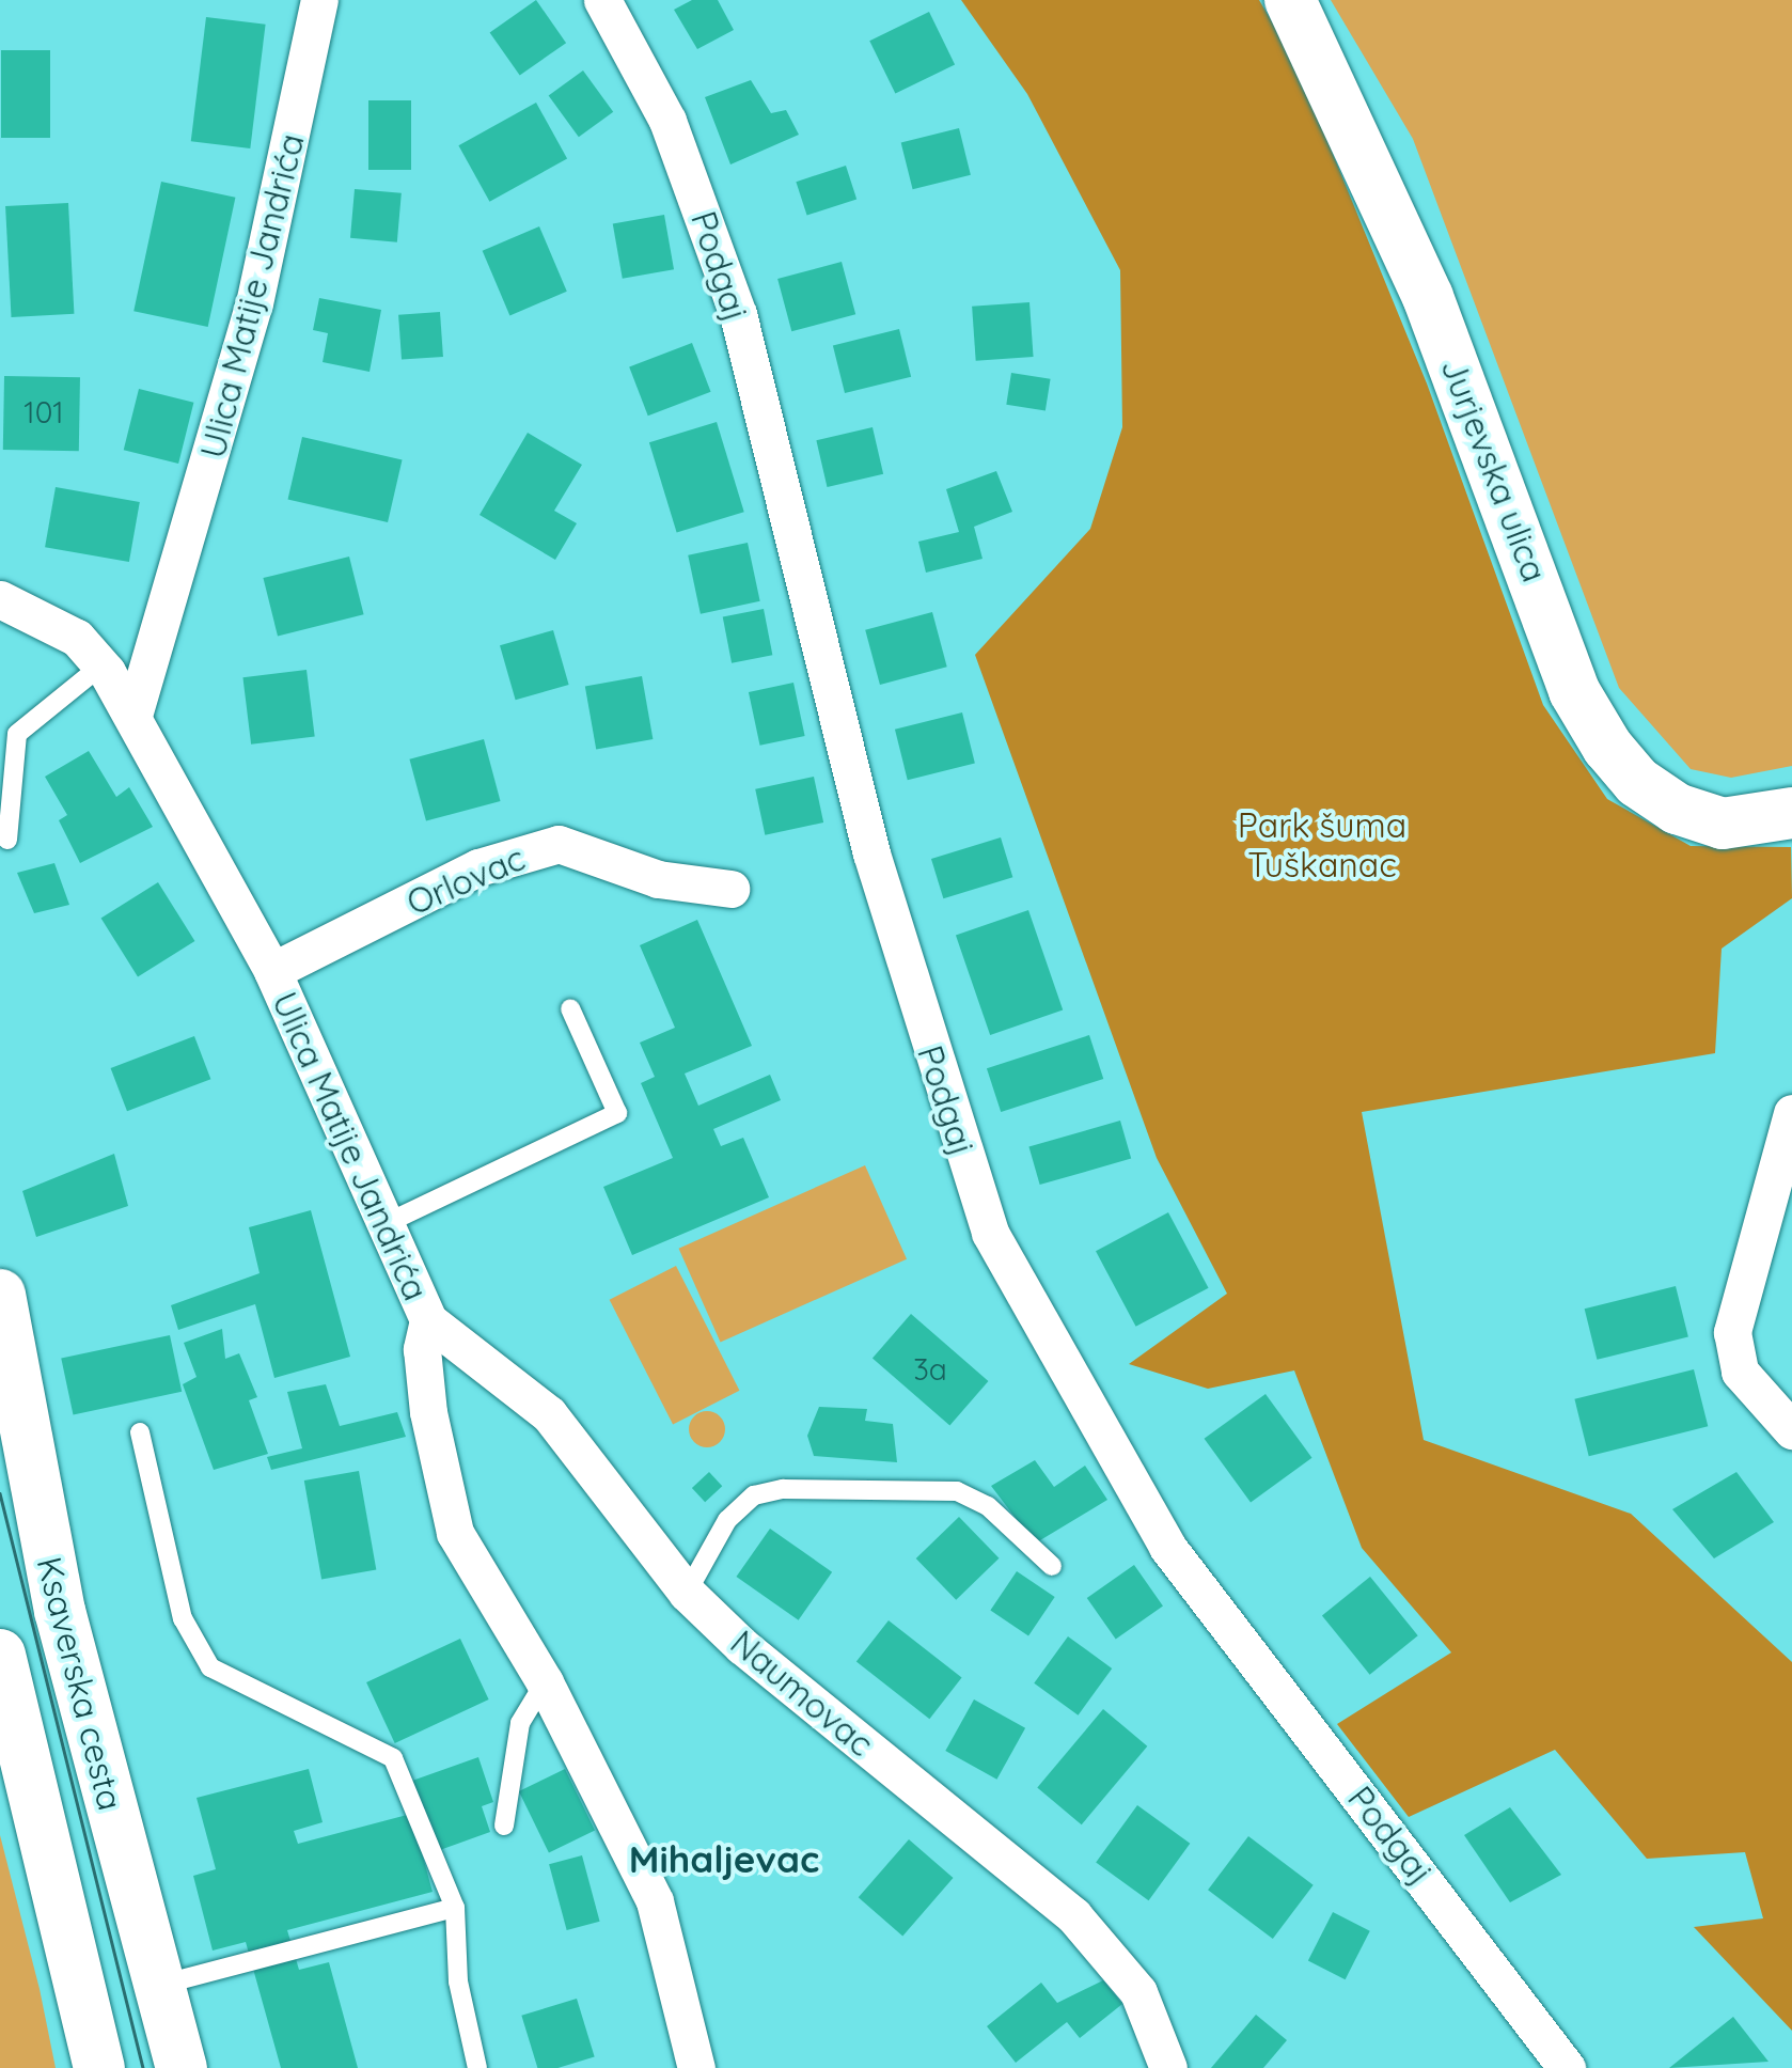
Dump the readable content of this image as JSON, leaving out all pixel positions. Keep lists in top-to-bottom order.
{
  "streets": {
    "main road": ["Jurjevska ulica", "Ksaverska cesta"],
    "street": [
      "Podgaj",
      "Ulica Matije Jandrića",
      "Orlovac",
      "Naumovac"
    ]
  },
  "crossings": [
    ["Ulica Matije Jandrića", "Orlovac"],
    ["Ulica Matije Jandrića", "Naumovac"]
  ],
  "districts": ["Mihaljevac"],
  "parks": ["Park šuma Tuškanac"],
  "house_numbers": ["101", "3a"]
}
